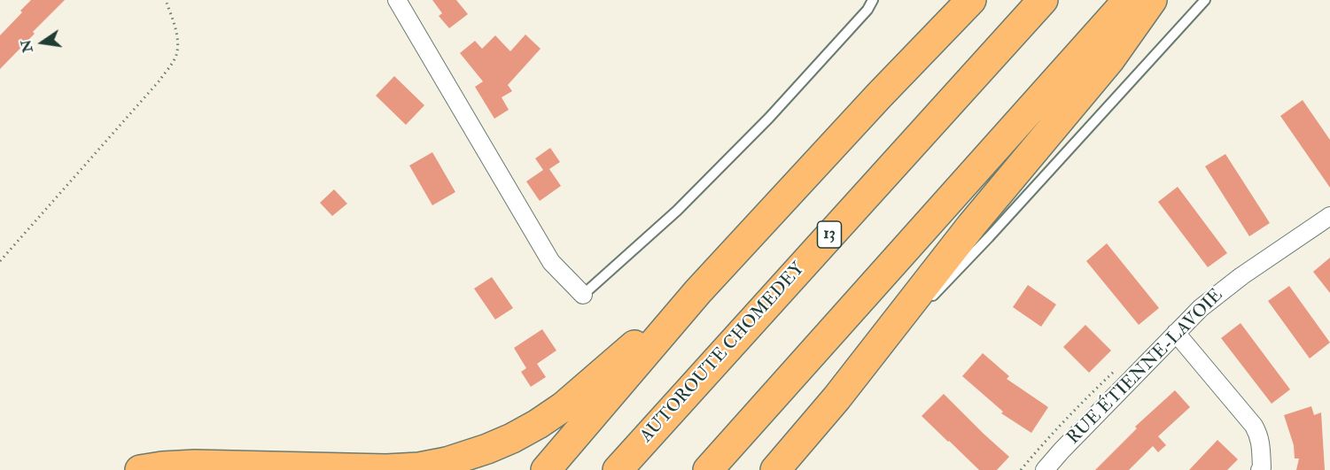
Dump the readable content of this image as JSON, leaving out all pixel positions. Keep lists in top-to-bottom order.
{
  "streets": {
    "highway": ["13", "AUTOROUTE CHOMEDEY"],
    "street": ["RUE ÉTIENNE-LAVOIE"]
  },
  "north": "left"
}
